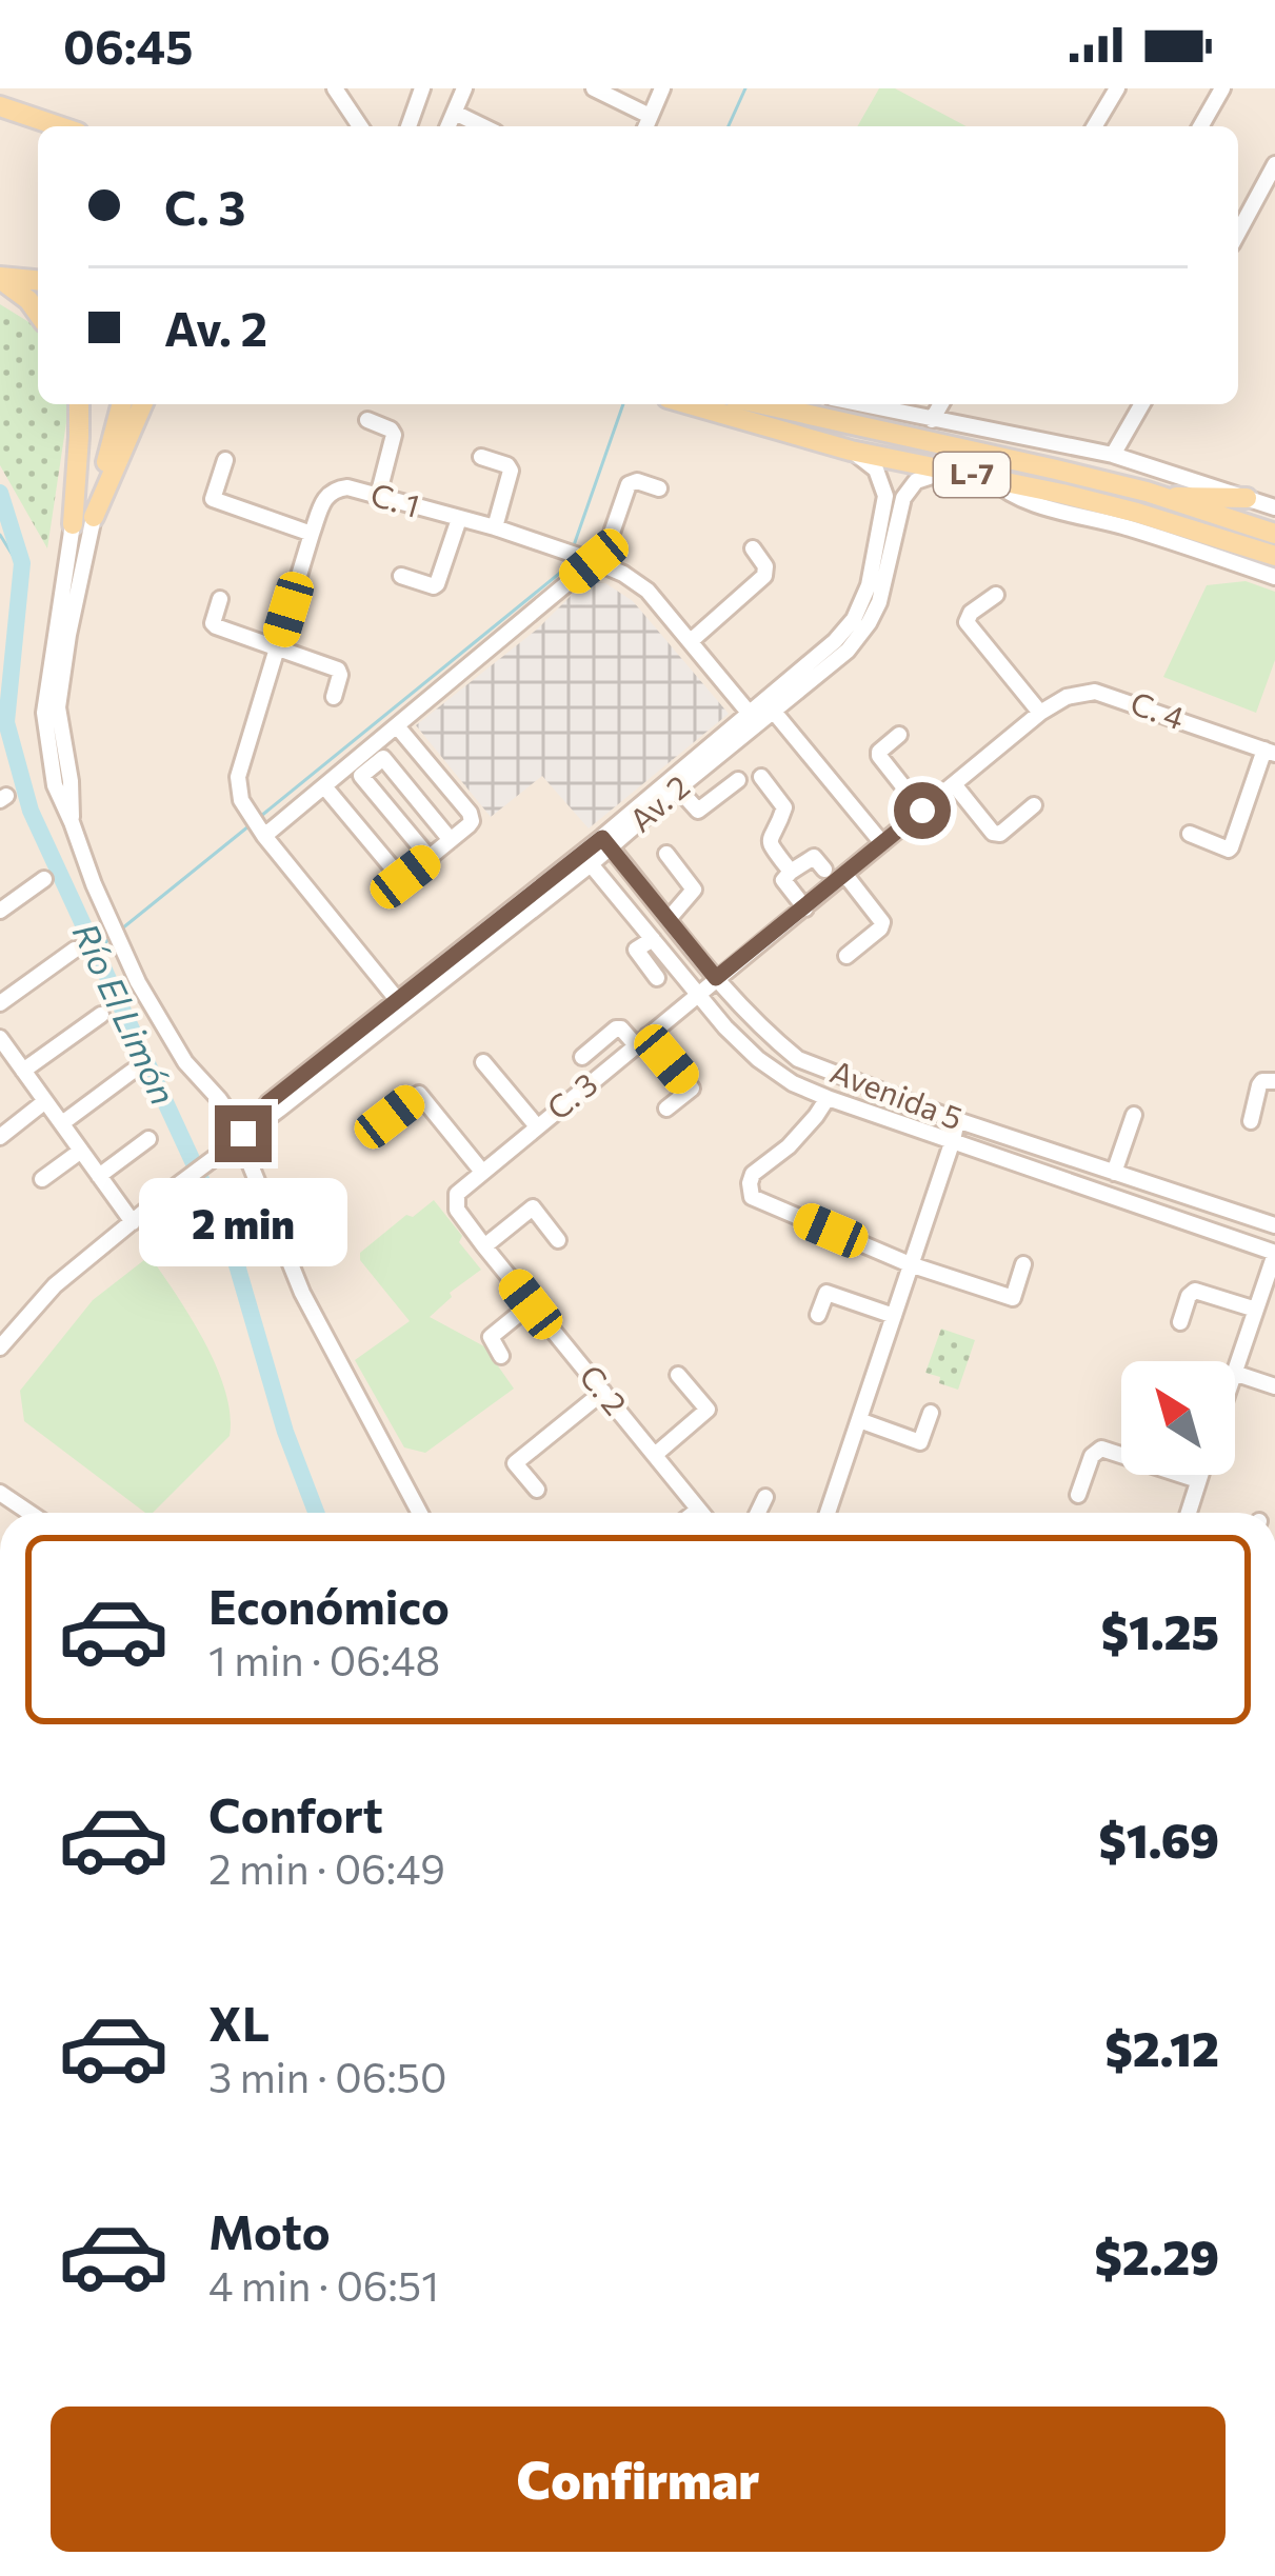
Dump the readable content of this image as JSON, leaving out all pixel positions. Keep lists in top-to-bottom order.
{
  "streets": {
    "main road": ["L-7"],
    "street": [
      "C. 1",
      "C. 4",
      "Av. 2",
      "Avenida 5",
      "C. 3",
      "C. 2"
    ]
  },
  "crossings": [
    ["L-7", "Av. 2"],
    ["C. 1", "Av. 2"],
    ["C. 4", "C. 3"],
    ["Av. 2", "Avenida 5"],
    ["Avenida 5", "C. 3"],
    ["C. 3", "C. 2"]
  ],
  "water": ["Río El Limón"],
  "north": "top left",
  "page": {
    "status": "06:45",
    "banner": ["C. 3", "Av. 2"],
    "bubble": "2 min",
    "list": [
      {
        "name": "Económico",
        "note": "1 min · 06:48",
        "value": "$1.25"
      },
      {
        "name": "Confort",
        "note": "2 min · 06:49",
        "value": "$1.69"
      },
      {
        "name": "XL",
        "note": "3 min · 06:50",
        "value": "$2.12"
      },
      {
        "name": "Moto",
        "note": "4 min · 06:51",
        "value": "$2.29"
      }
    ],
    "buttons": "Confirmar"
  }
}
